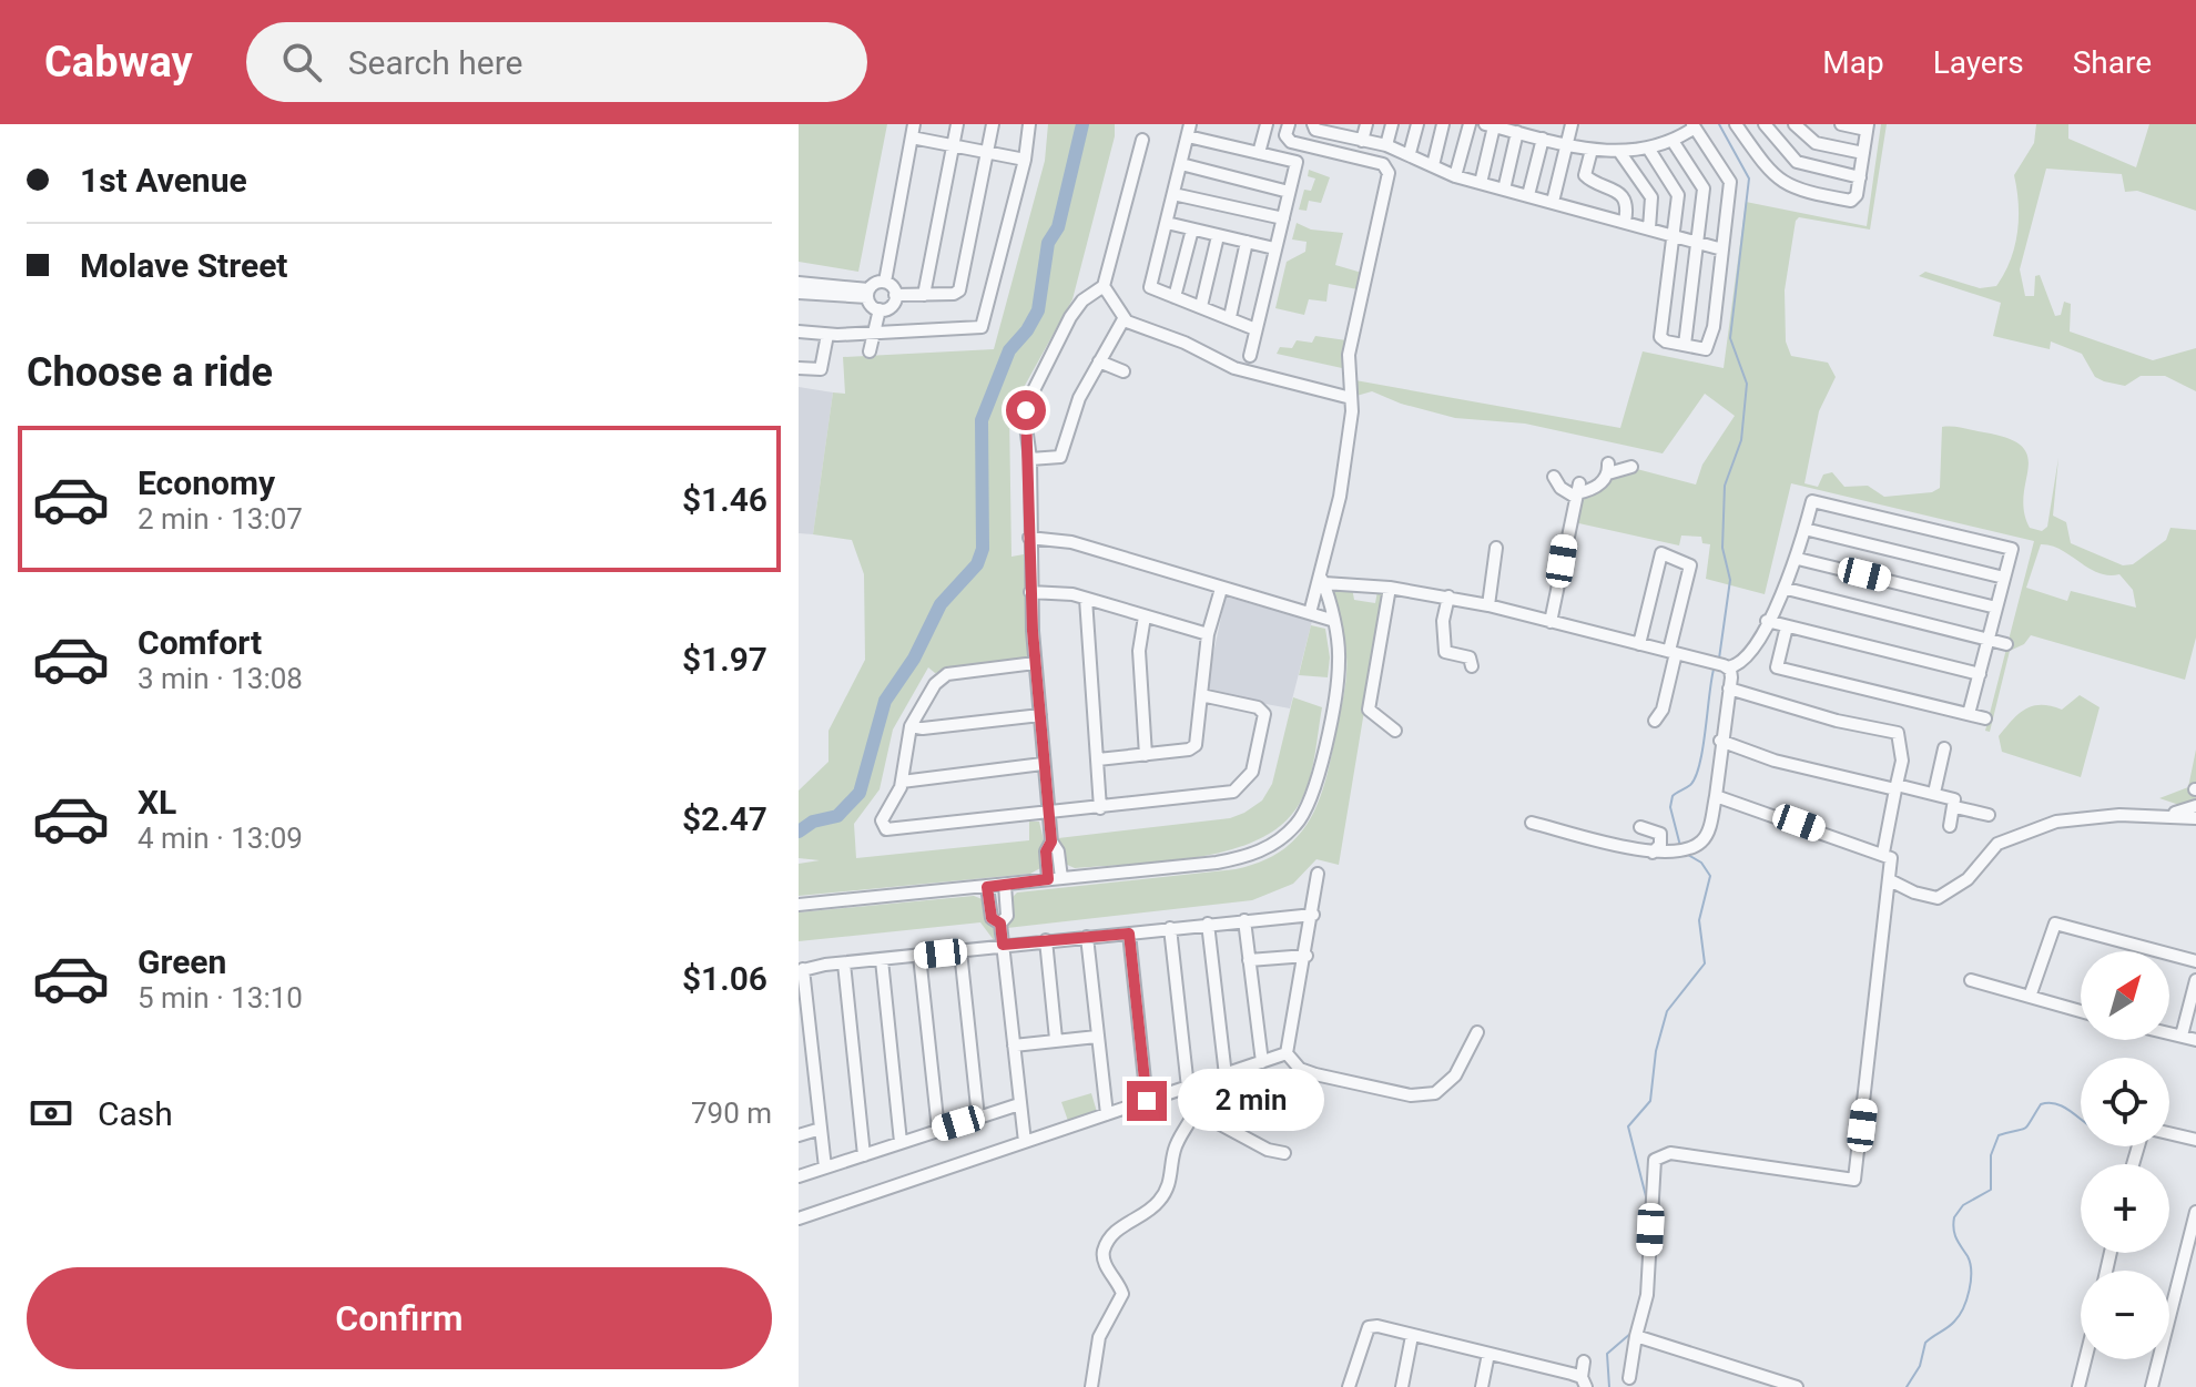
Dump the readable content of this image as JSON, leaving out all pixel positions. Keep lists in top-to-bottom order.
{
  "north": "top right",
  "page": {
    "header": "Cabway",
    "search": "Search here",
    "nav": ["Map", "Layers", "Share"],
    "banner": ["1st Avenue", "Molave Street"],
    "heading": "Choose a ride",
    "list": [
      {
        "name": "Economy",
        "note": "2 min · 13:07",
        "value": "$1.46"
      },
      {
        "name": "Comfort",
        "note": "3 min · 13:08",
        "value": "$1.97"
      },
      {
        "name": "XL",
        "note": "4 min · 13:09",
        "value": "$2.47"
      },
      {
        "name": "Green",
        "note": "5 min · 13:10",
        "value": "$1.06"
      }
    ],
    "map_buttons": ["+", "−"],
    "pay": ["Cash", "790 m"],
    "bubble": "2 min",
    "buttons": "Confirm"
  }
}
